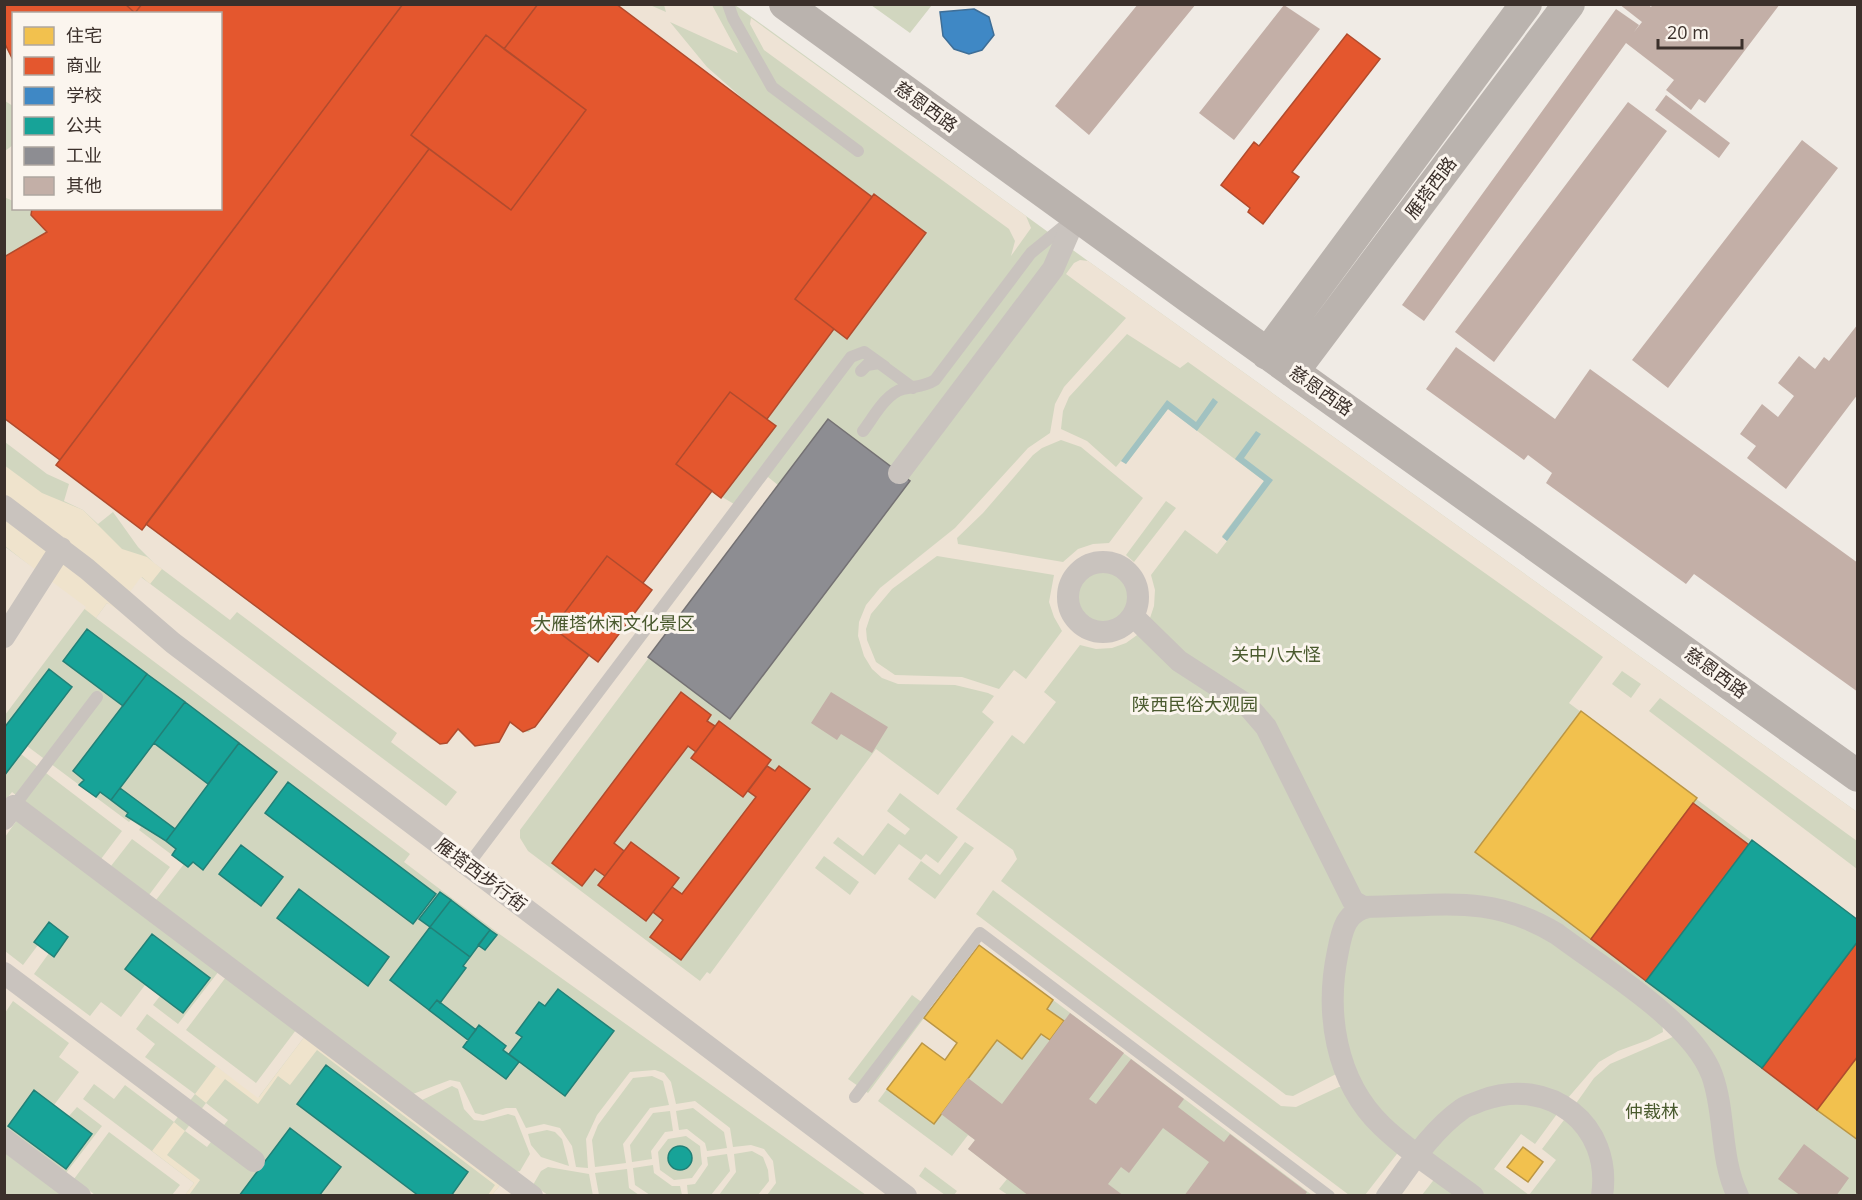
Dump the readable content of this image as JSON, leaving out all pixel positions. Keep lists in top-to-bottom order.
{
  "streets": {
    "main road": ["慈恩西路", "雁塔西路"],
    "street": ["雁塔西步行街"]
  },
  "crossings": [
    ["慈恩西路", "雁塔西路"]
  ],
  "parks": [
    "大雁塔休闲文化景区",
    "关中八大怪",
    "陕西民俗大观园",
    "仲裁林"
  ],
  "legend": [
    "住宅",
    "商业",
    "学校",
    "公共",
    "工业",
    "其他"
  ],
  "scale_bar": "20 m"
}
